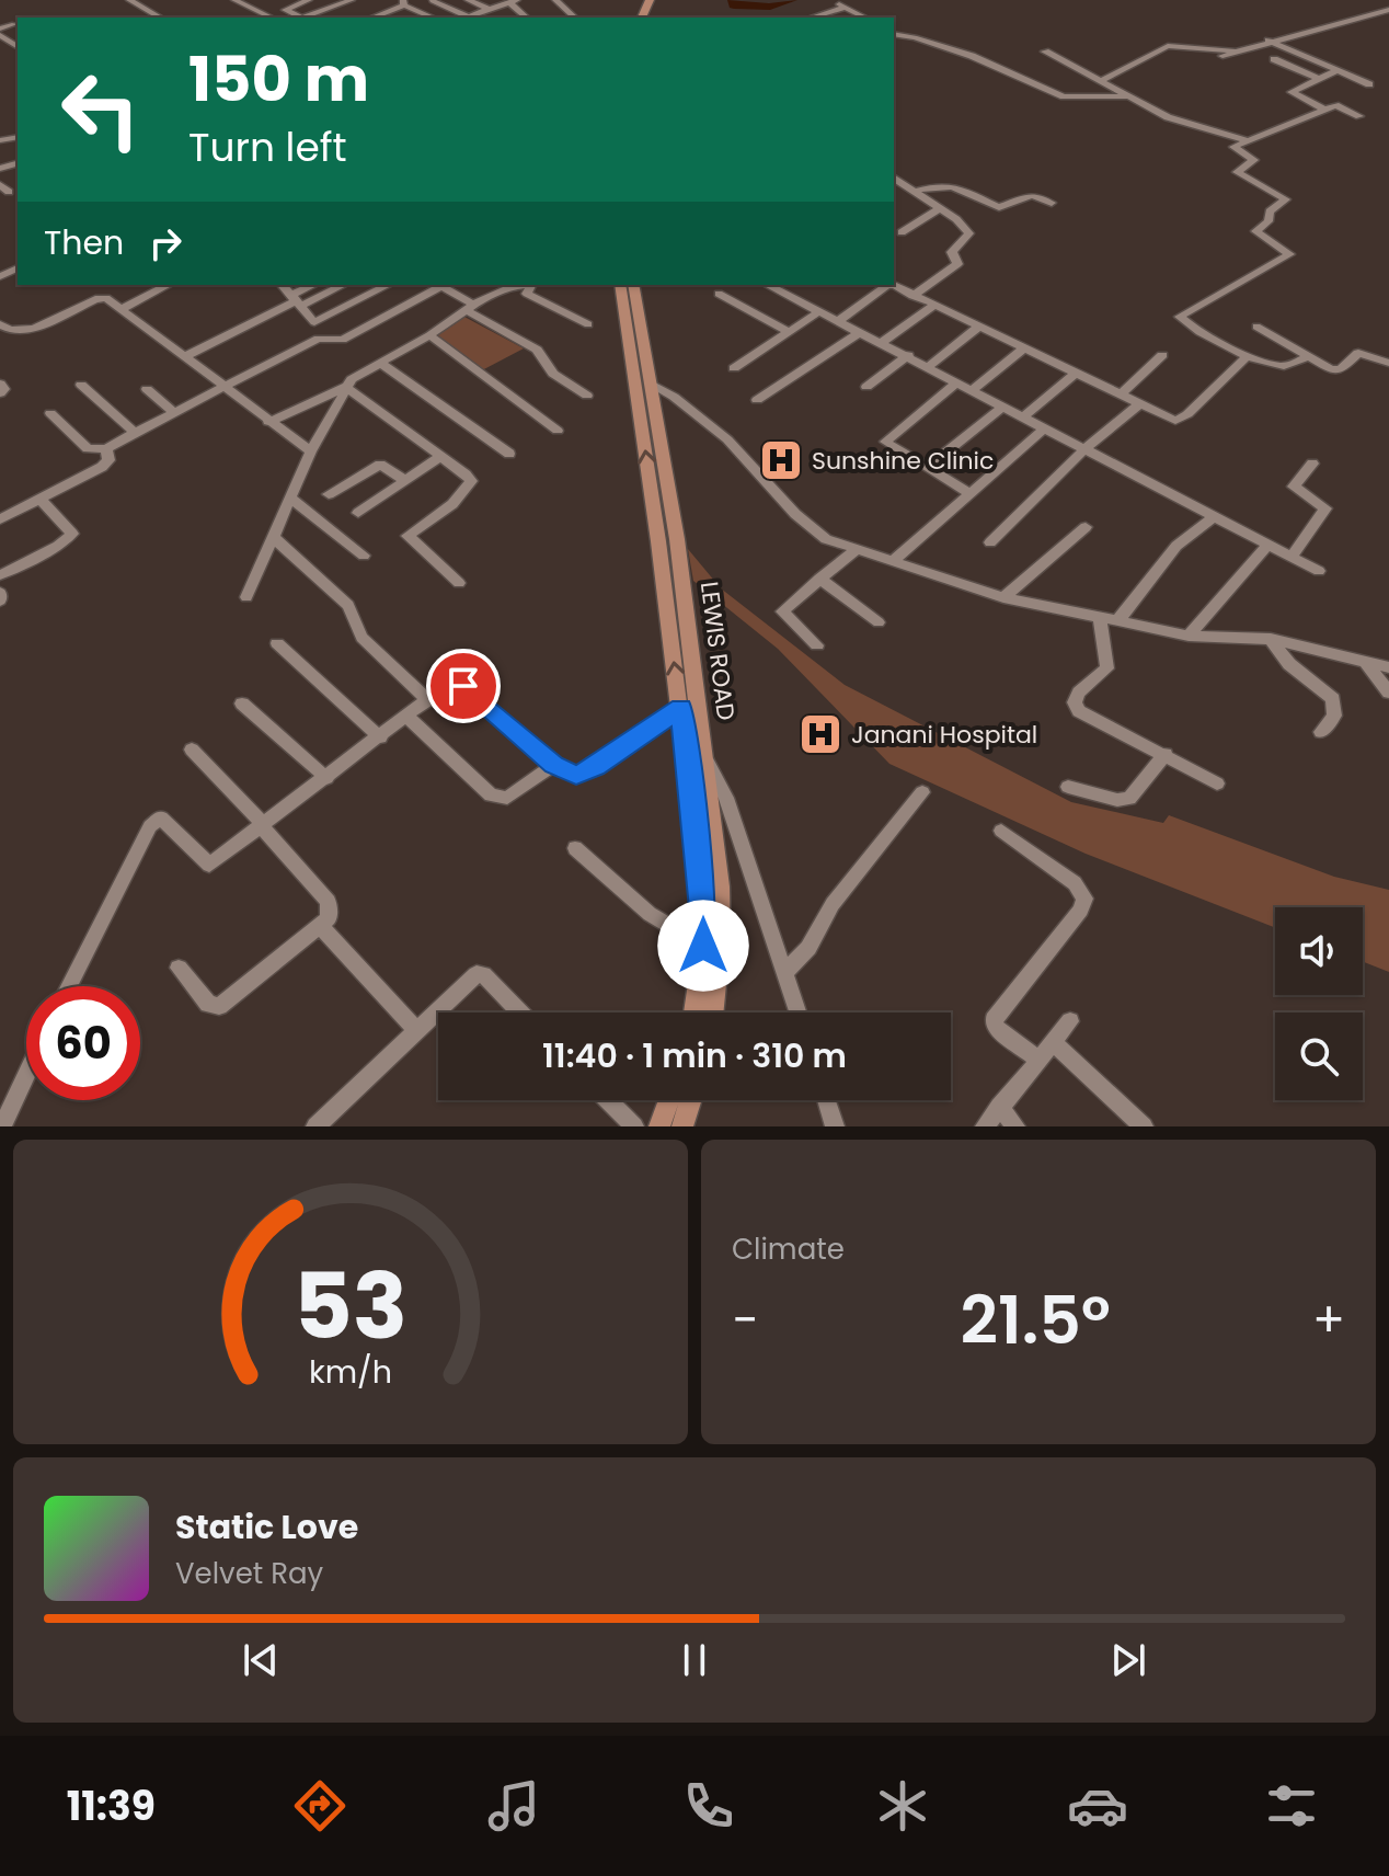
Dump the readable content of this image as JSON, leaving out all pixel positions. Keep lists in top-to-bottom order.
{
  "streets": {
    "main road": ["LEWIS ROAD"]
  },
  "places": {
    "hospital": ["Sunshine Clinic", "Janani Hospital"]
  },
  "page": {
    "turn": ["150 m", "Turn left"],
    "then": "Then",
    "limit": "60",
    "trip": "11:40 · 1 min · 310 m",
    "tile": "Climate",
    "heat": ["−", "21.5°", "+"],
    "song": ["Static Love", "Velvet Ray"],
    "tabs": "11:39",
    "gauge": ["53", "km/h"]
  }
}
